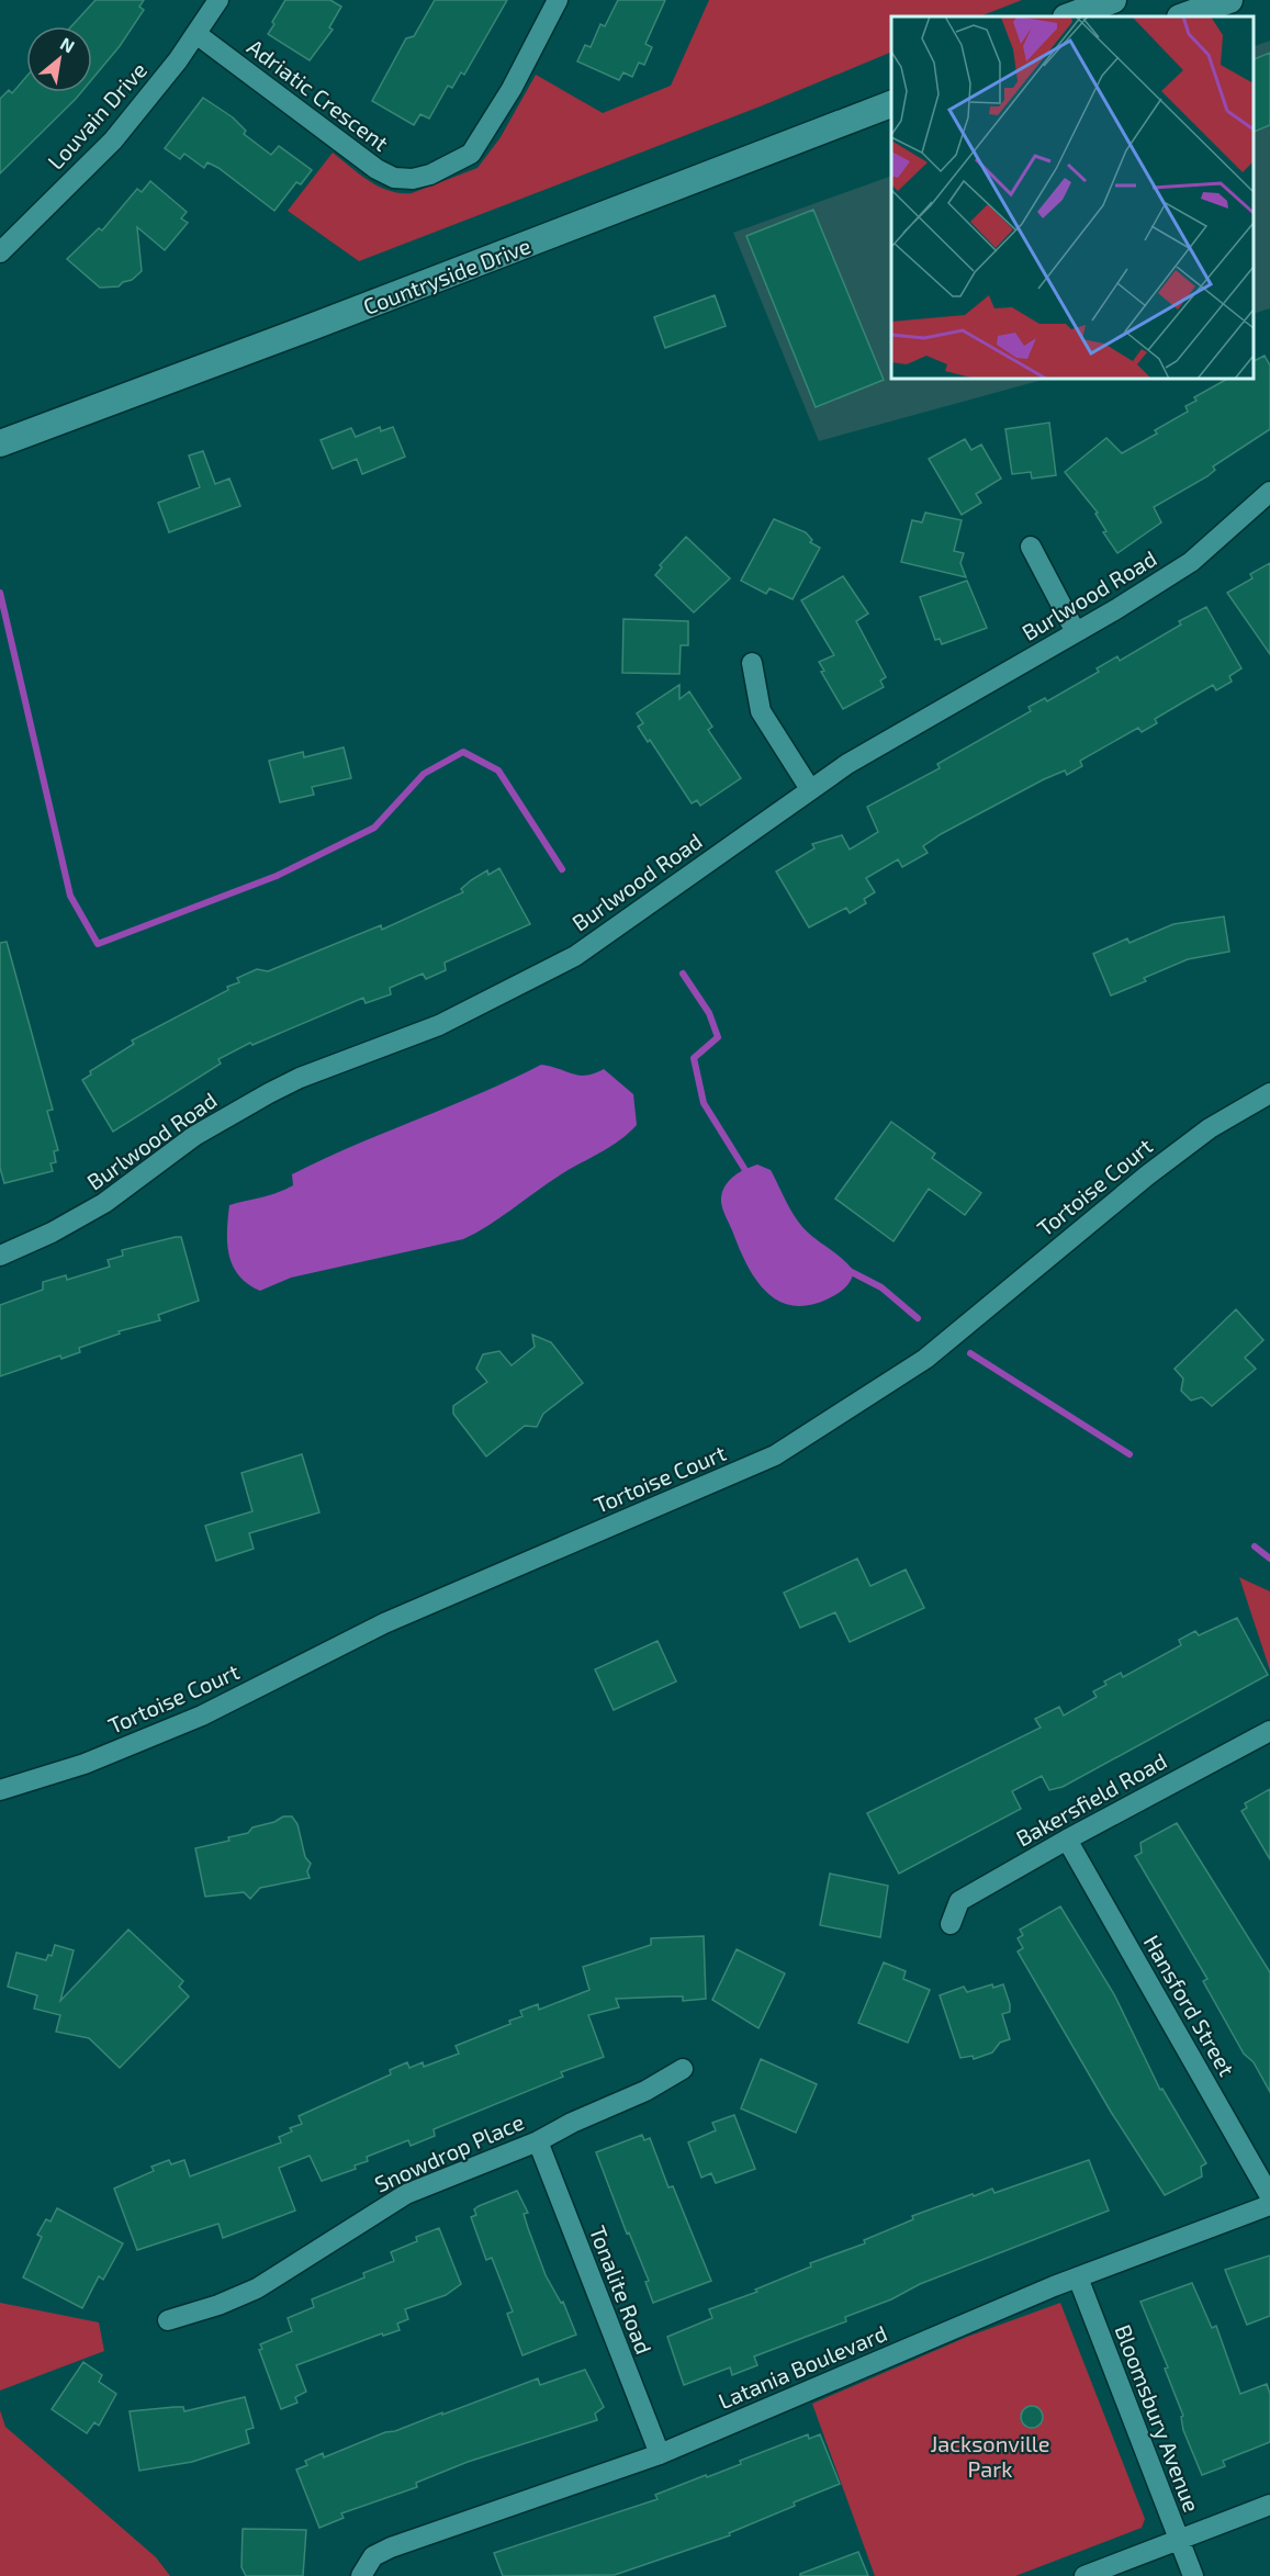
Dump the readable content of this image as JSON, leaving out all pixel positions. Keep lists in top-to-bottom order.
{
  "streets": {
    "main road": ["Countryside Drive"],
    "street": [
      "Adriatic Crescent",
      "Louvain Drive",
      "Burlwood Road",
      "Tortoise Court",
      "Bakersfield Road",
      "Hansford Street",
      "Snowdrop Place",
      "Tonalite Road",
      "Latania Boulevard",
      "Bloomsbury Avenue"
    ]
  },
  "crossings": [
    ["Adriatic Crescent", "Louvain Drive"],
    ["Bakersfield Road", "Hansford Street"],
    ["Snowdrop Place", "Tonalite Road"],
    ["Tonalite Road", "Latania Boulevard"],
    ["Latania Boulevard", "Bloomsbury Avenue"]
  ],
  "parks": ["Jacksonville Park"],
  "north": "top right"
}
